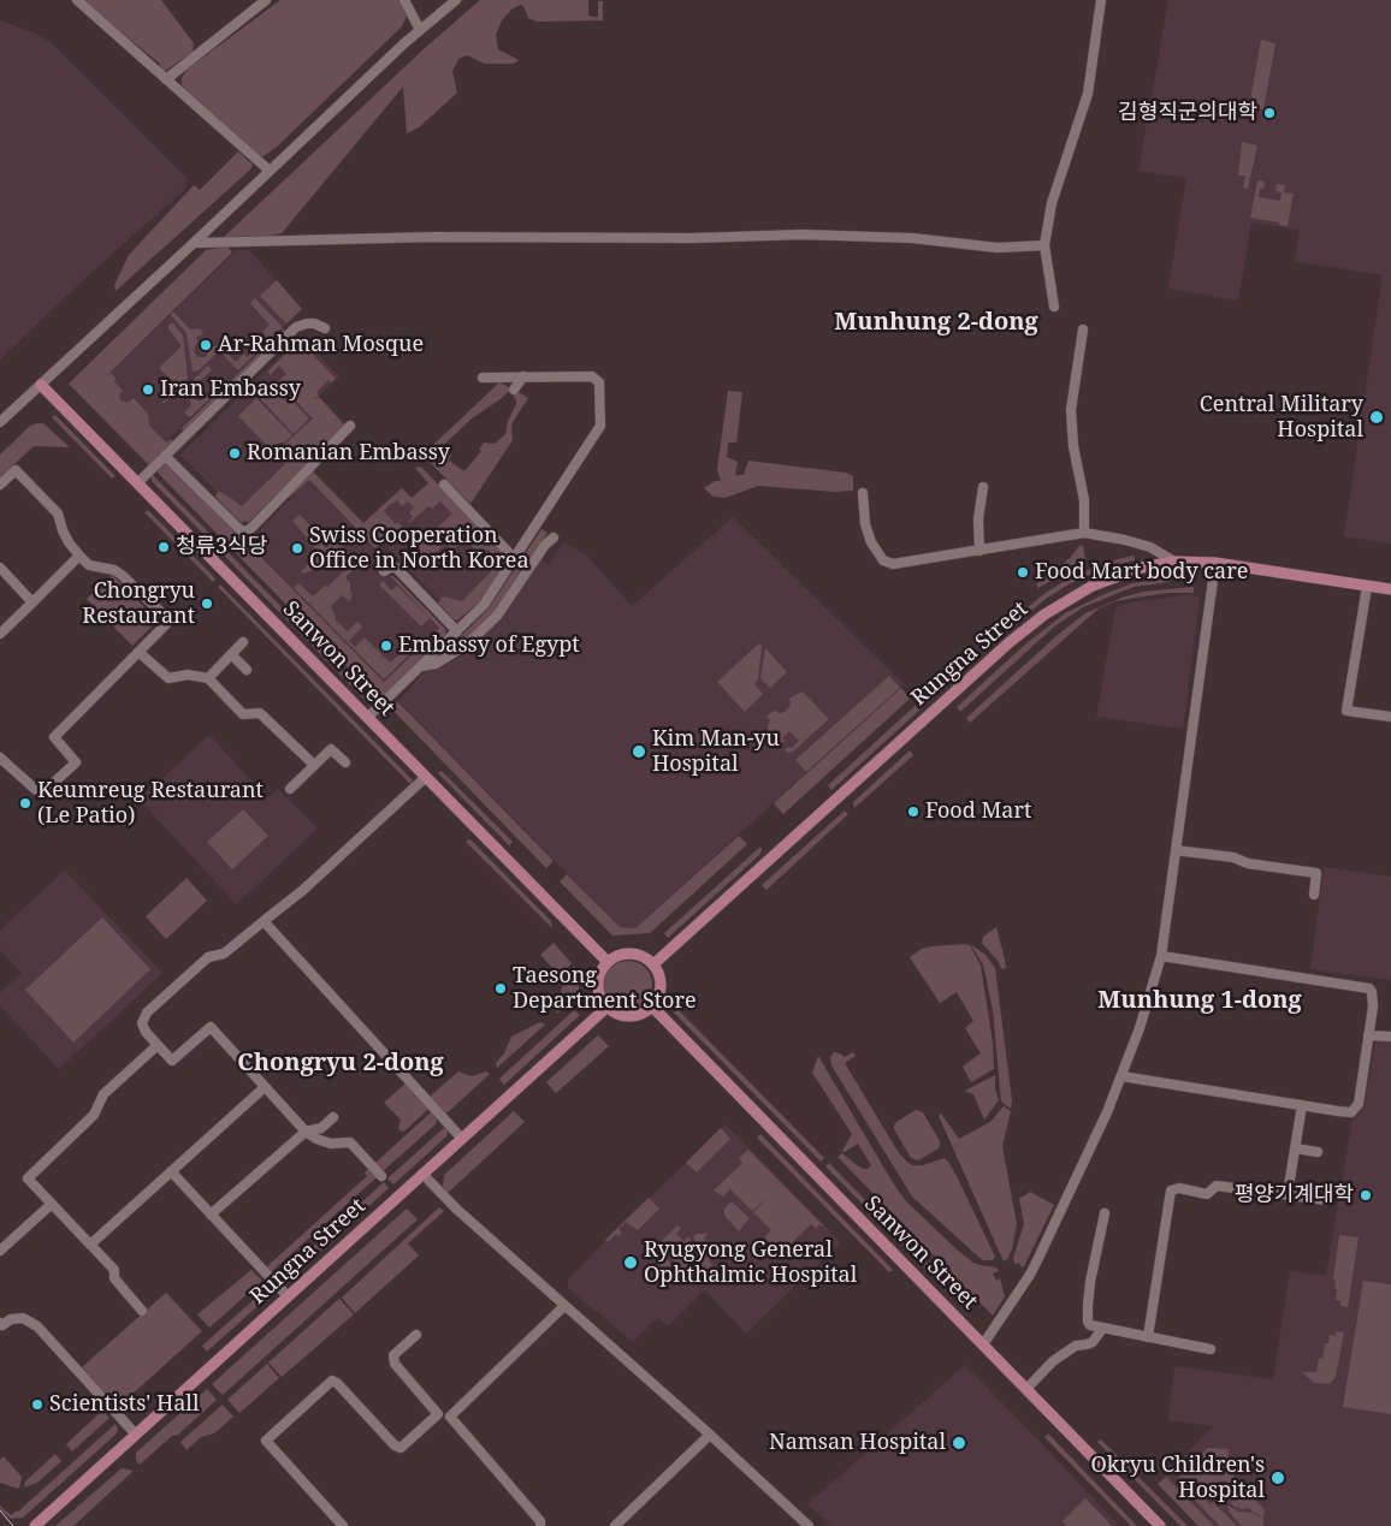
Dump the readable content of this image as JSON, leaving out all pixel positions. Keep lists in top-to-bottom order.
{
  "streets": {
    "main road": ["Rungna Street", "Sanwon Street"]
  },
  "crossings": [
    ["Rungna Street", "Sanwon Street"]
  ],
  "districts": ["Munhung 2-dong", "Munhung 1-dong", "Chongryu 2-dong"],
  "places": [
    "김형직군의대학",
    "Ar-Rahman Mosque",
    "Iran Embassy",
    "Central Military Hospital",
    "Romanian Embassy",
    "청류3식당",
    "Swiss Cooperation Office in North Korea",
    "Food Mart body care",
    "Chongryu Restaurant",
    "Embassy of Egypt",
    "Kim Man-yu Hospital",
    "Keumreug Restaurant (Le Patio)",
    "Food Mart",
    "Taesong Department Store",
    "평양기계대학",
    "Ryugyong General Ophthalmic Hospital",
    "Scientists' Hall",
    "Namsan Hospital",
    "Okryu Children's Hospital"
  ]
}
